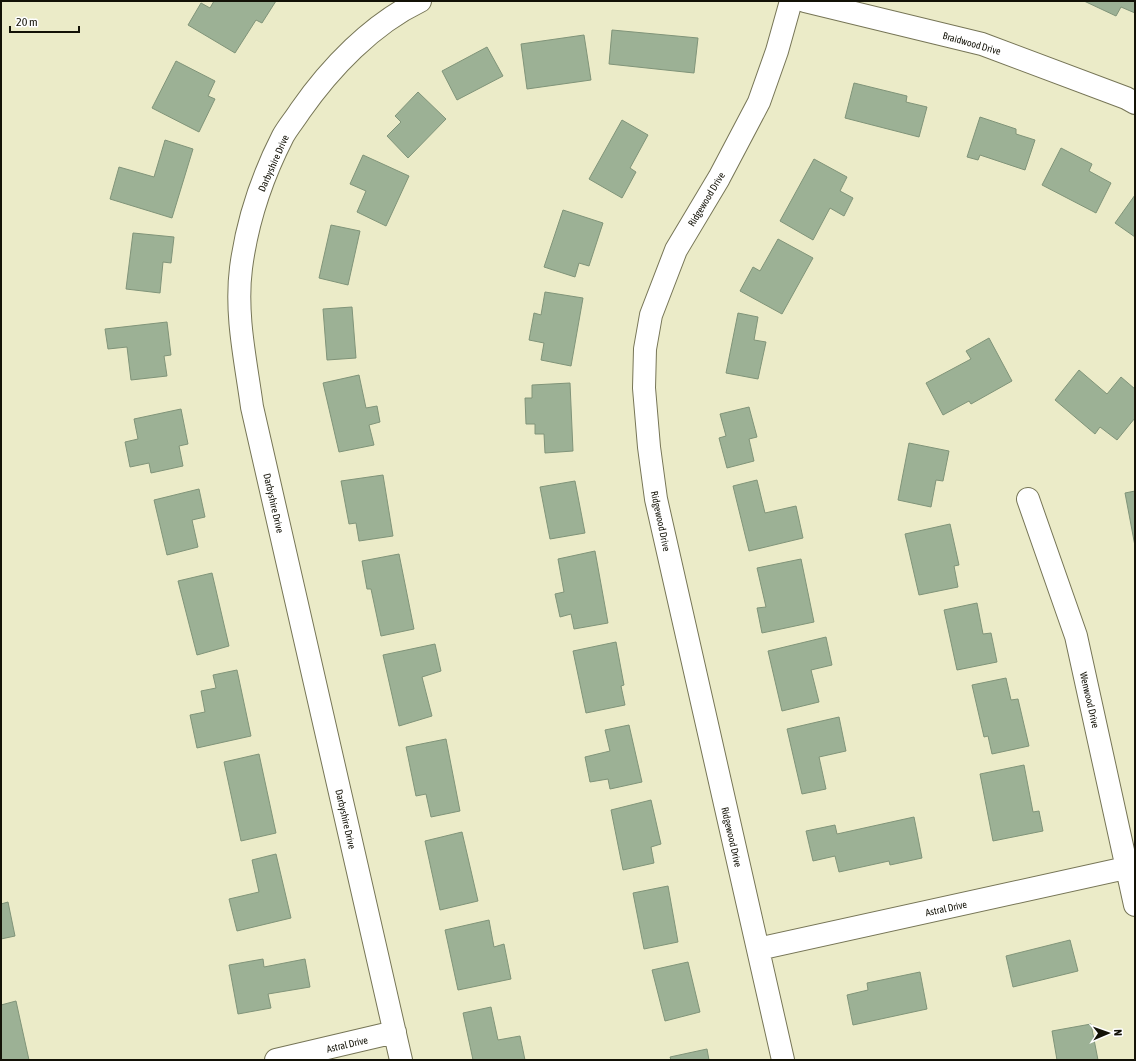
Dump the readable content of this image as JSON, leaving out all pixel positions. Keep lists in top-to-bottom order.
{
  "streets": {
    "street": [
      "Braidwood Drive",
      "Darbyshire Drive",
      "Ridgewood Drive",
      "Wenwood Drive",
      "Astral Drive"
    ]
  },
  "crossings": [
    ["Darbyshire Drive", "Astral Drive"],
    ["Ridgewood Drive", "Astral Drive"],
    ["Wenwood Drive", "Astral Drive"]
  ],
  "scale_bar": "20 m",
  "north": "right"
}
